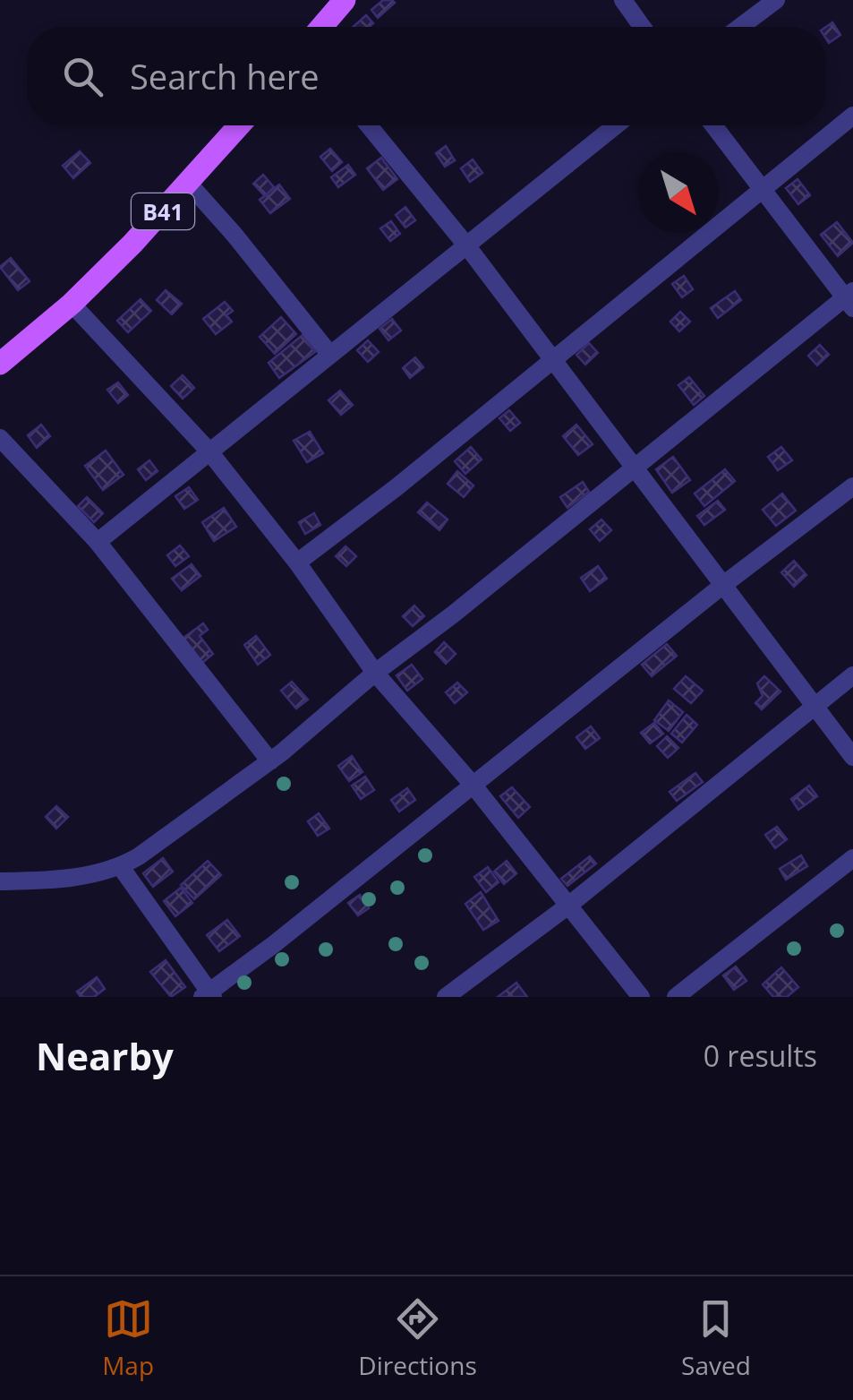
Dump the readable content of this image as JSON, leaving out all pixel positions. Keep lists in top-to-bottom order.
{
  "streets": {
    "main road": ["B41"]
  },
  "north": "bottom right",
  "page": {
    "search": "Search here",
    "heading": ["Nearby", "0 results"],
    "nav": ["Map", "Directions", "Saved"]
  }
}
